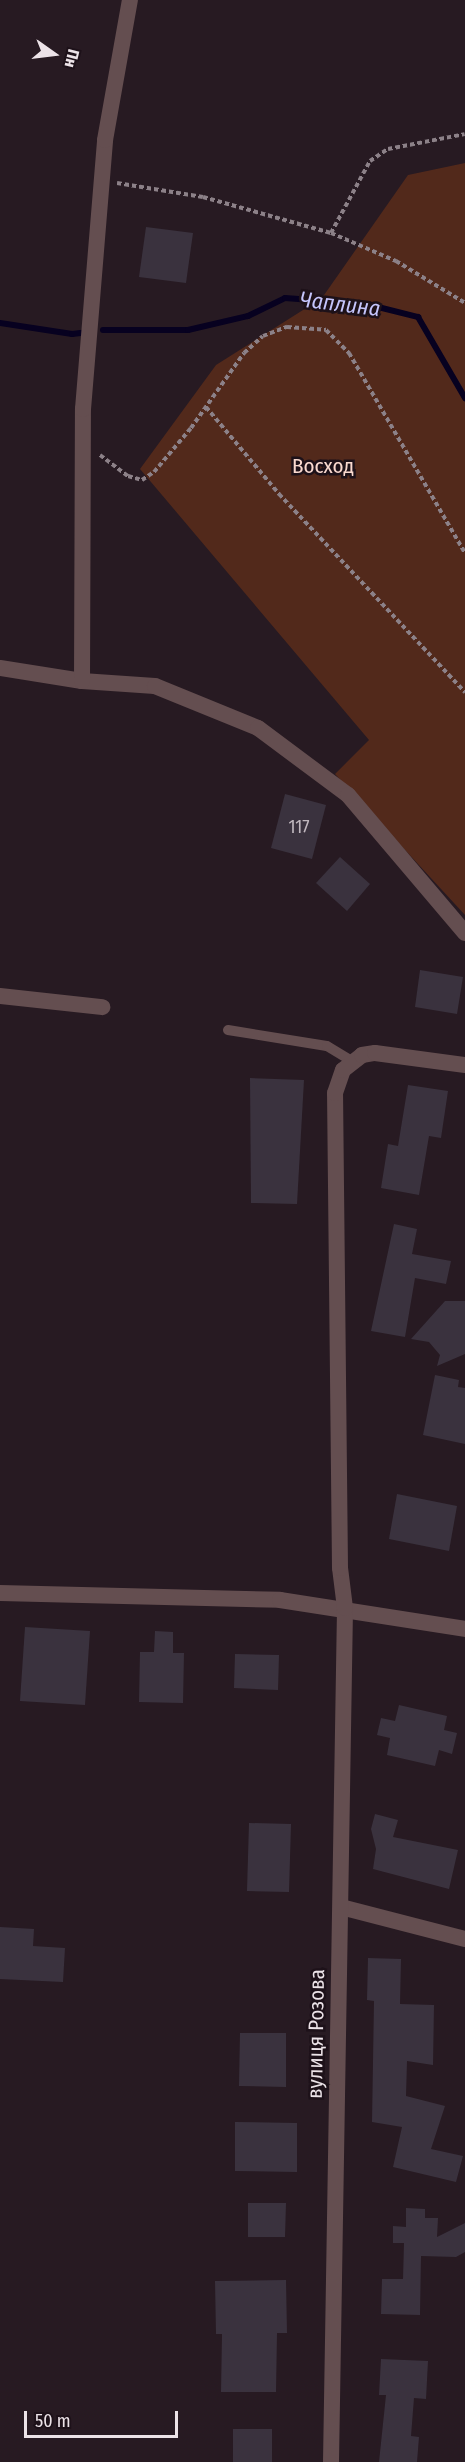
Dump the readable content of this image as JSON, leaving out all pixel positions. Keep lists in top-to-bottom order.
{
  "streets": {
    "street": ["вулиця Розова"]
  },
  "water": ["Чаплина"],
  "parks": ["Восход"],
  "house_numbers": ["117"],
  "scale_bar": "50 m",
  "north": "right"
}
